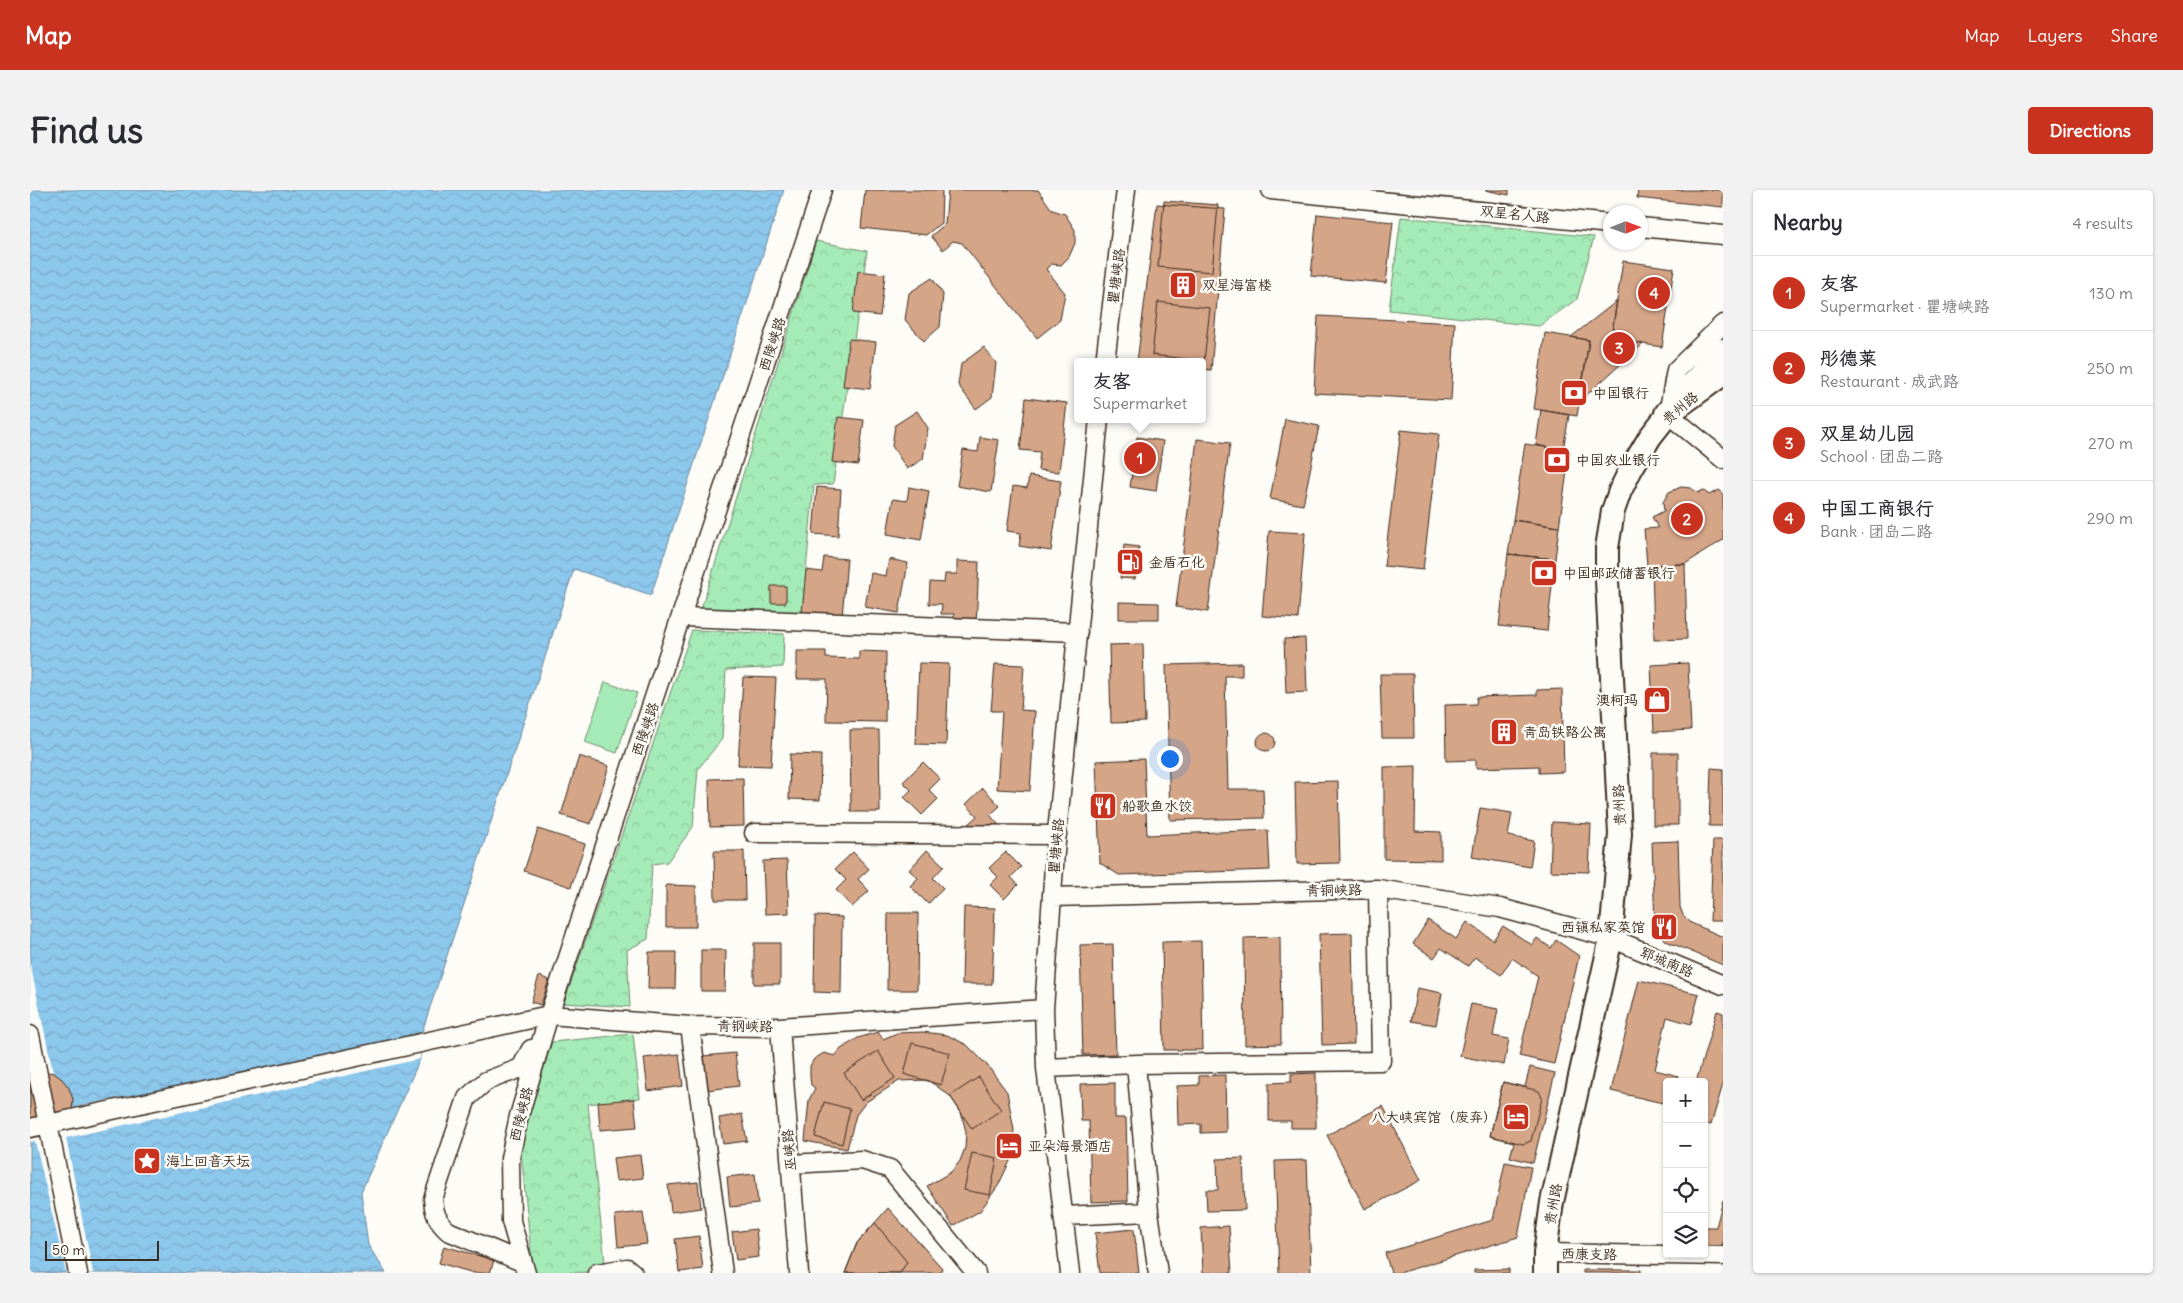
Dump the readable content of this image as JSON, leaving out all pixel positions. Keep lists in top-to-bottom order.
{
  "streets": {
    "main road": ["贵州路"],
    "street": [
      "双星名人路",
      "瞿塘峡路",
      "西陵峡路",
      "青铜峡路",
      "郓城南路",
      "青钢峡路",
      "巫峡路",
      "西康支路"
    ]
  },
  "crossings": [
    ["瞿塘峡路", "青铜峡路"],
    ["瞿塘峡路", "青钢峡路"],
    ["西陵峡路", "青钢峡路"],
    ["贵州路", "青铜峡路"],
    ["贵州路", "郓城南路"],
    ["贵州路", "西康支路"],
    ["青铜峡路", "郓城南路"],
    ["青钢峡路", "巫峡路"]
  ],
  "places": {
    "building": ["双星海富楼", "青岛铁路公寓"],
    "bank": ["中国银行", "中国农业银行", "中国邮政储蓄银行"],
    "fuel station": ["金盾石化"],
    "shop": ["澳柯玛"],
    "restaurant": ["船歌鱼水饺", "西镇私家菜馆"],
    "hotel": ["八大峡宾馆（废弃）", "亚朵海景酒店"],
    "place": ["海上回音天坛"]
  },
  "scale_bar": "50 m",
  "north": "right",
  "page": {
    "header": "Map",
    "nav": ["Map", "Layers", "Share"],
    "buttons": "Directions",
    "title": "Find us",
    "heading": ["Nearby", "4 results"],
    "list": [
      {
        "mark": "1",
        "name": "友客",
        "note": "Supermarket · 瞿塘峡路",
        "value": "130 m"
      },
      {
        "mark": "2",
        "name": "彤德莱",
        "note": "Restaurant · 成武路",
        "value": "250 m"
      },
      {
        "mark": "3",
        "name": "双星幼儿园",
        "note": "School · 团岛二路",
        "value": "270 m"
      },
      {
        "mark": "4",
        "name": "中国工商银行",
        "note": "Bank · 团岛二路",
        "value": "290 m"
      }
    ],
    "pins": [
      "4",
      "3",
      "1",
      "2"
    ],
    "popup": ["友客", "Supermarket"],
    "map_buttons": ["+", "−"],
    "scale": "50 m"
  }
}
